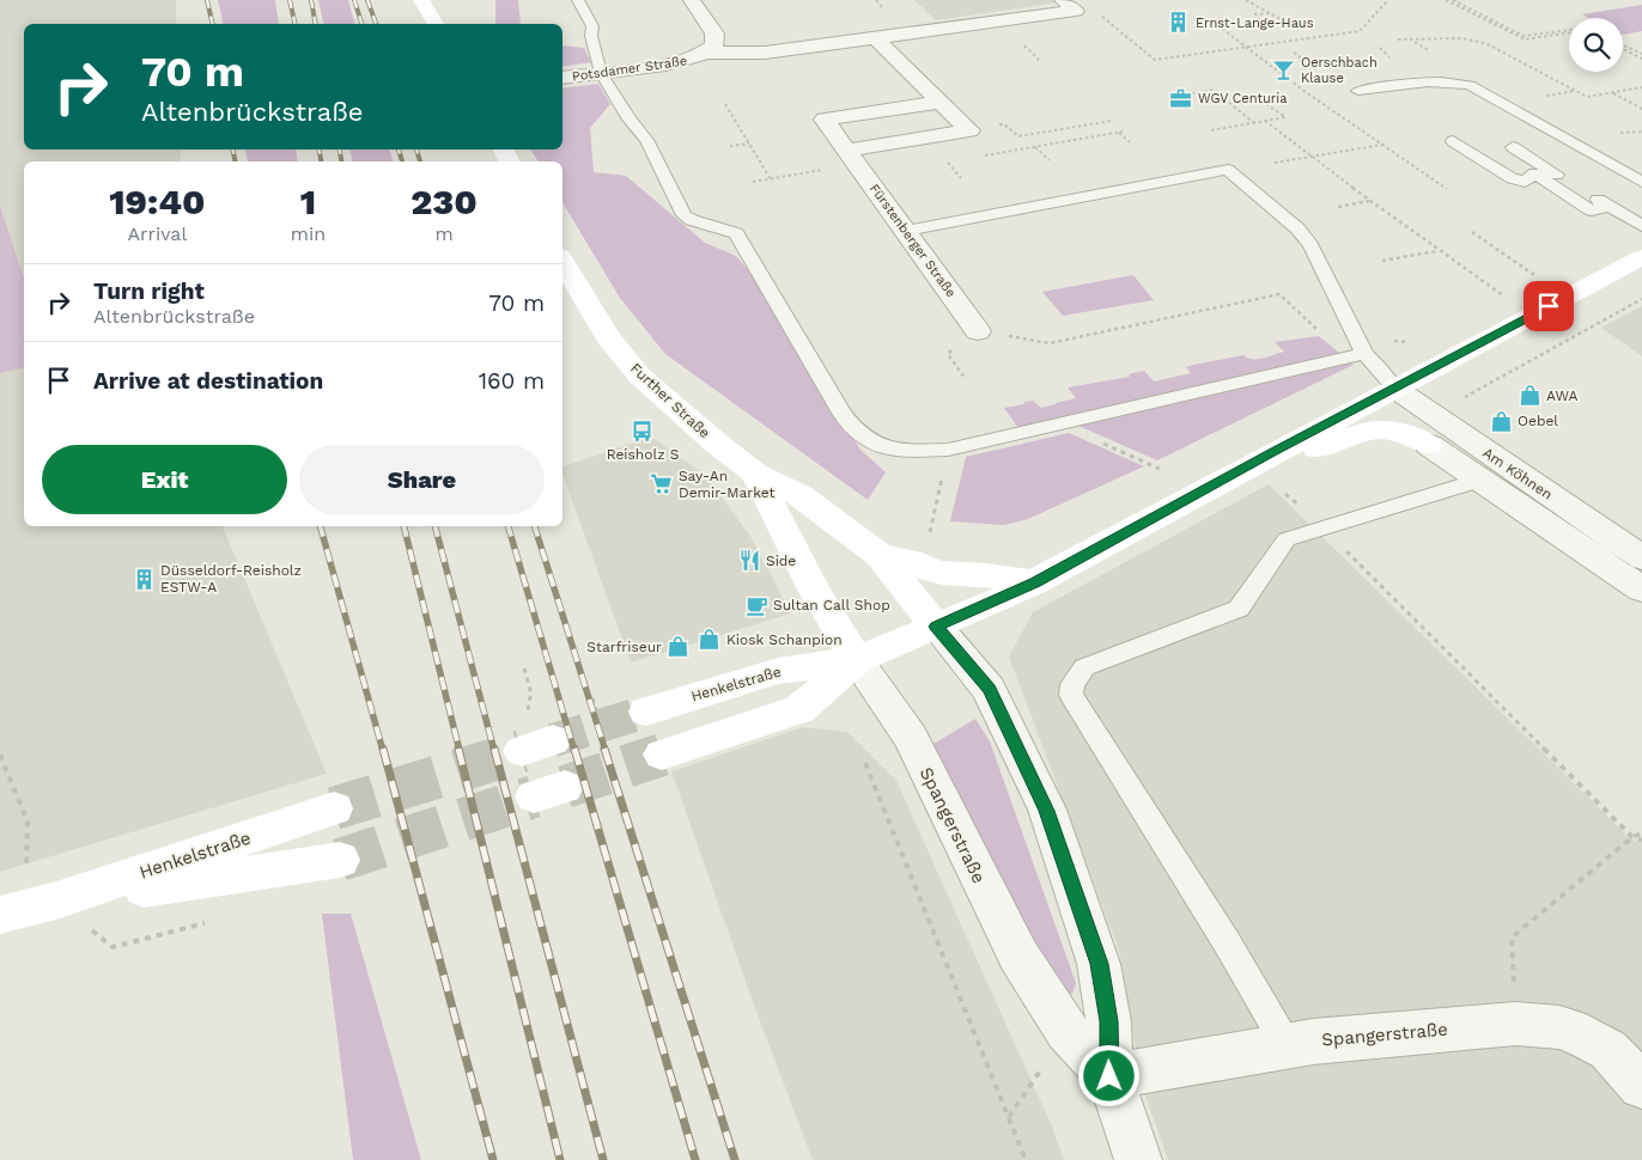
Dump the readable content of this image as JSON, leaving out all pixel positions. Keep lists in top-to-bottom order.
{
  "streets": {
    "street": [
      "Potsdamer Straße",
      "Fürstenberger Straße",
      "Further Straße",
      "Am Köhnen",
      "Henkelstraße",
      "Spangerstraße"
    ]
  },
  "crossings": [
    ["Further Straße", "Henkelstraße"],
    ["Further Straße", "Spangerstraße"],
    ["Henkelstraße", "Spangerstraße"]
  ],
  "places": {
    "building": ["Ernst-Lange-Haus", "Düsseldorf-Reisholz ESTW-A"],
    "bar": ["Oerschbach Klause"],
    "office": ["WGV Centuria"],
    "shop": [
      "AWA",
      "Oebel",
      "Kiosk Schanpion",
      "Starfriseur"
    ],
    "bus stop": ["Reisholz S"],
    "supermarket": ["Say-An Demir-Market"],
    "restaurant": ["Side"],
    "cafe": ["Sultan Call Shop"]
  },
  "page": {
    "turn": ["70 m", "Altenbrückstraße"],
    "eta": [
      "19:40",
      "Arrival",
      "1",
      "min",
      "230",
      "m"
    ],
    "list": [
      {
        "name": "Turn right",
        "note": "Altenbrückstraße",
        "value": "70 m"
      },
      {
        "name": "Arrive at destination",
        "value": "160 m"
      }
    ],
    "buttons": ["Exit", "Share"]
  }
}
